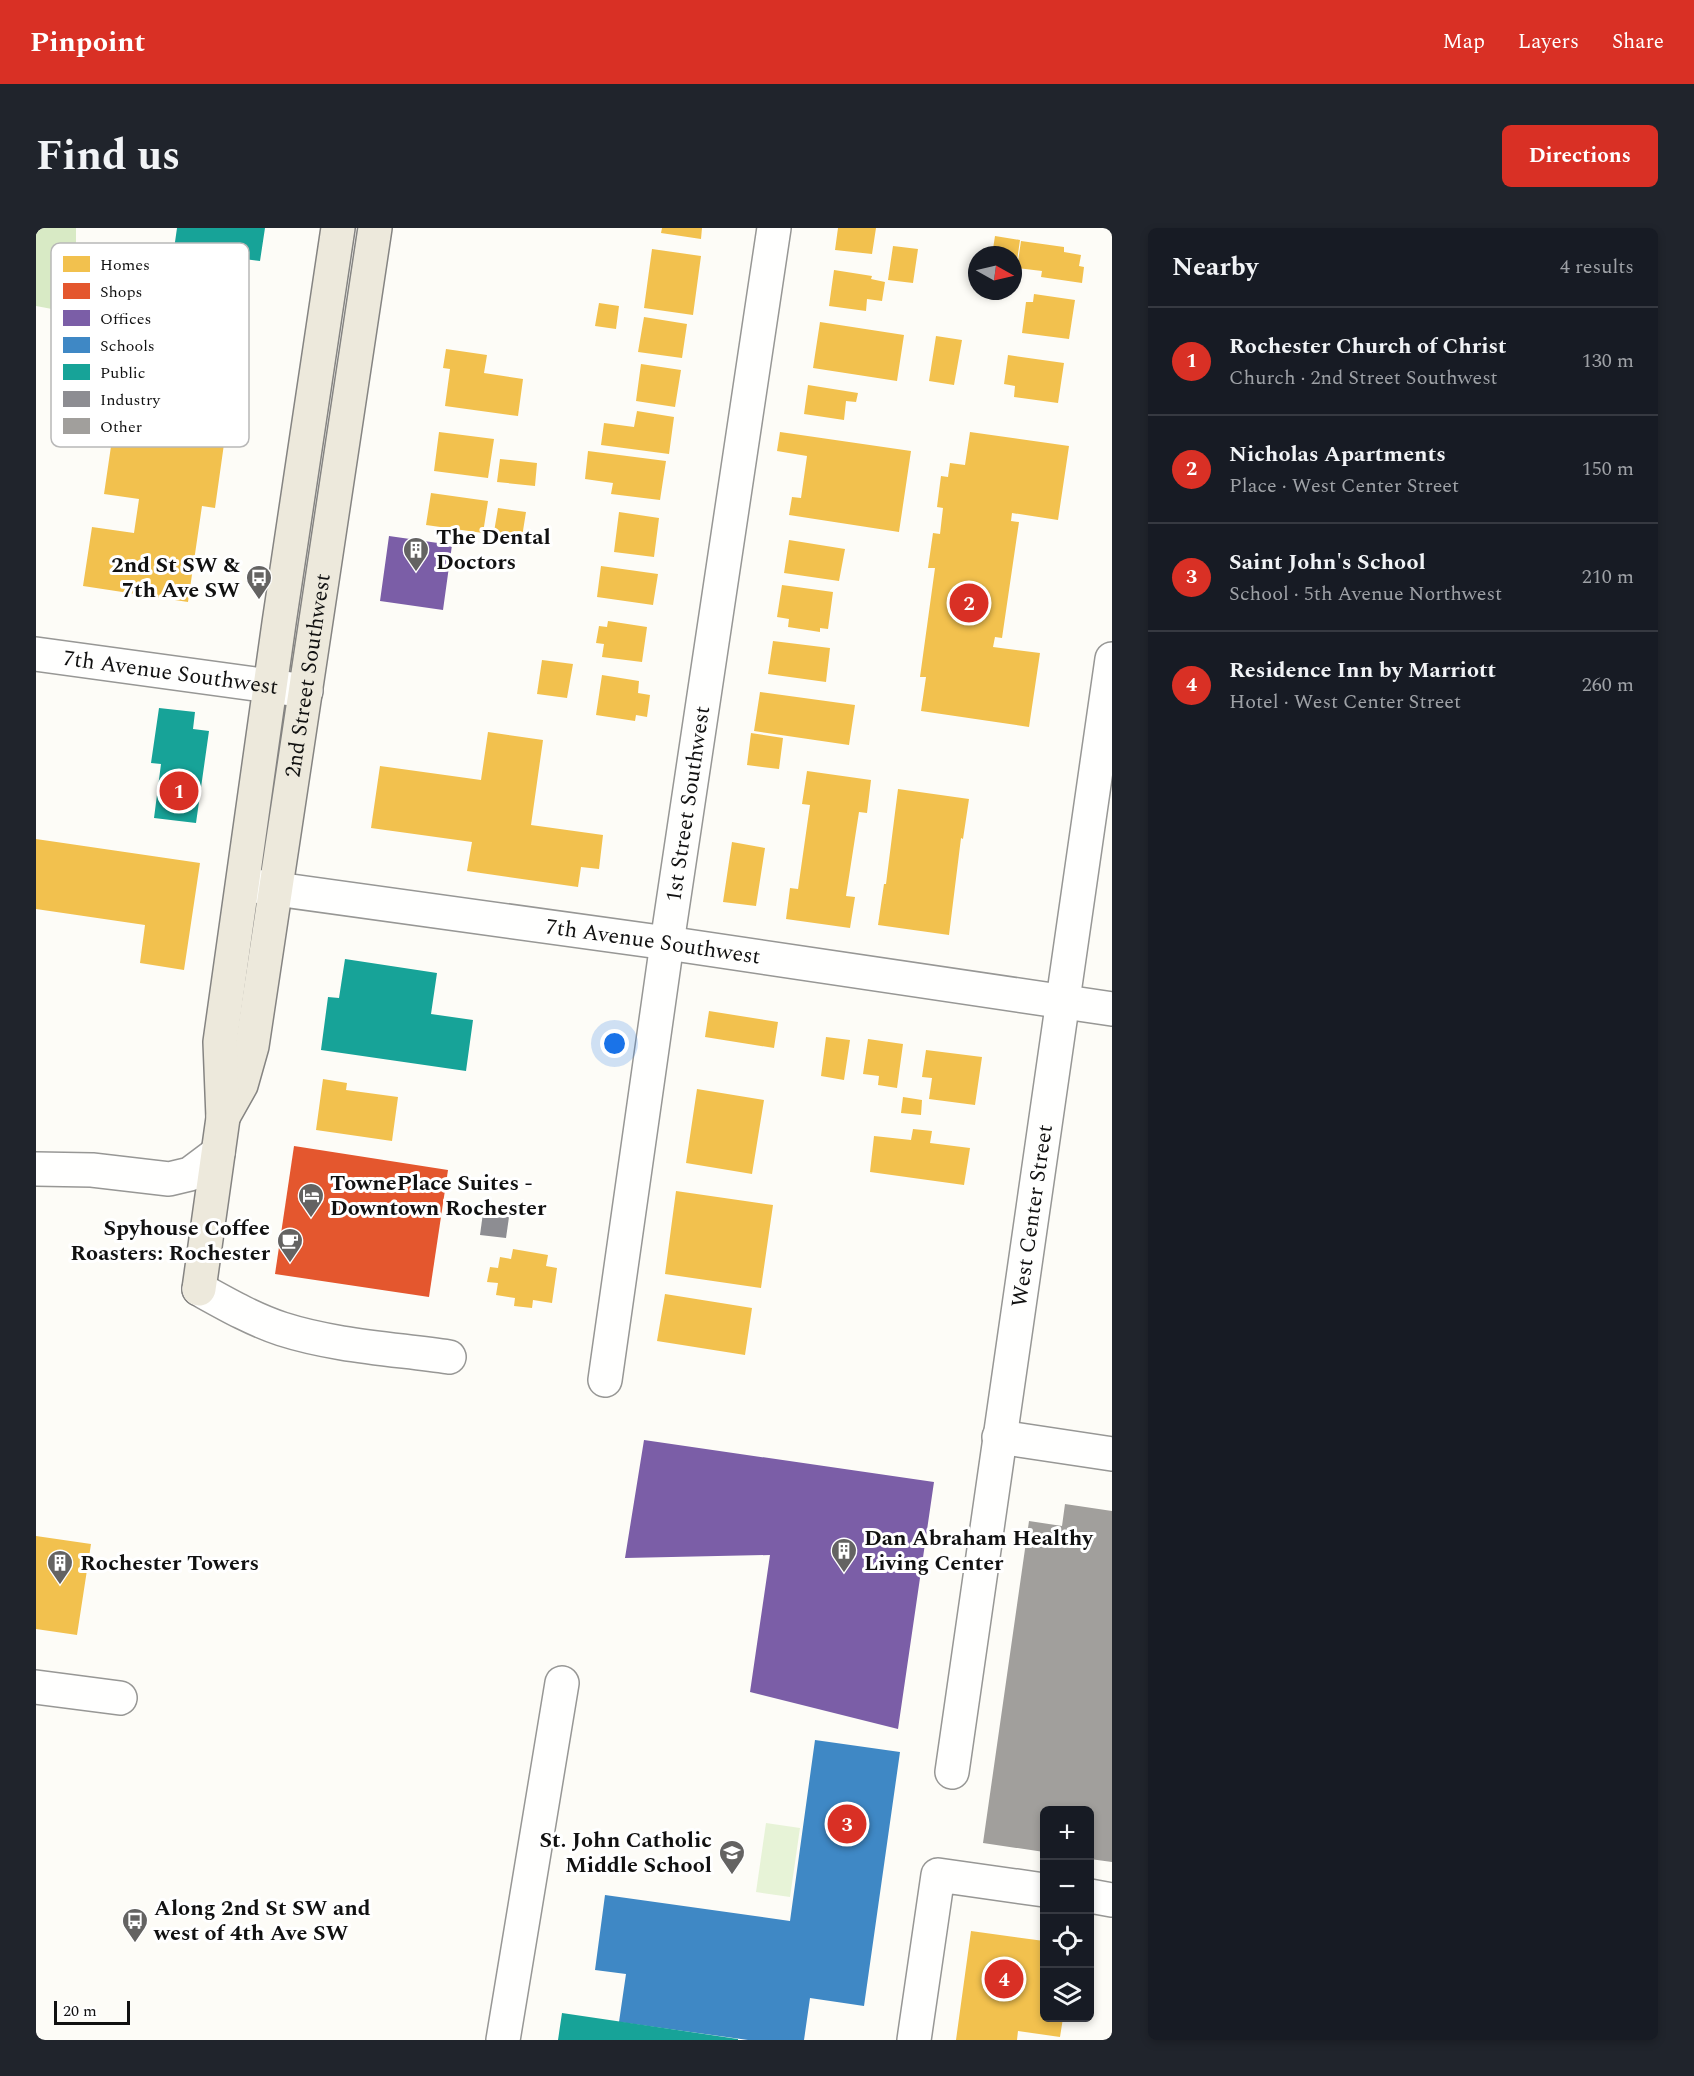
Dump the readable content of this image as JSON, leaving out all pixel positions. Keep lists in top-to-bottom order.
{
  "streets": {
    "main road": ["2nd Street Southwest"],
    "street": ["7th Avenue Southwest", "1st Street Southwest", "West Center Street"]
  },
  "crossings": [
    ["7th Avenue Southwest", "2nd Street Southwest"],
    ["7th Avenue Southwest", "1st Street Southwest"],
    ["7th Avenue Southwest", "West Center Street"]
  ],
  "places": {
    "building": ["The Dental Doctors", "Dan Abraham Healthy Living Center", "Rochester Towers"],
    "bus stop": ["2nd St SW & 7th Ave SW", "Along 2nd St SW and west of 4th Ave SW"],
    "hotel": ["TownePlace Suites - Downtown Rochester"],
    "cafe": ["Spyhouse Coffee Roasters: Rochester"],
    "school or university": ["St. John Catholic Middle School"]
  },
  "legend": [
    "Homes",
    "Shops",
    "Offices",
    "Schools",
    "Public",
    "Industry",
    "Other"
  ],
  "scale_bar": "20 m",
  "north": "right",
  "page": {
    "header": "Pinpoint",
    "nav": ["Map", "Layers", "Share"],
    "title": "Find us",
    "buttons": "Directions",
    "heading": ["Nearby", "4 results"],
    "list": [
      {
        "mark": "1",
        "name": "Rochester Church of Christ",
        "note": "Church · 2nd Street Southwest",
        "value": "130 m"
      },
      {
        "mark": "2",
        "name": "Nicholas Apartments",
        "note": "Place · West Center Street",
        "value": "150 m"
      },
      {
        "mark": "3",
        "name": "Saint John's School",
        "note": "School · 5th Avenue Northwest",
        "value": "210 m"
      },
      {
        "mark": "4",
        "name": "Residence Inn by Marriott",
        "note": "Hotel · West Center Street",
        "value": "260 m"
      }
    ],
    "pins": [
      "2",
      "1",
      "3",
      "4"
    ],
    "map_buttons": ["+", "−"],
    "scale": "20 m"
  }
}
